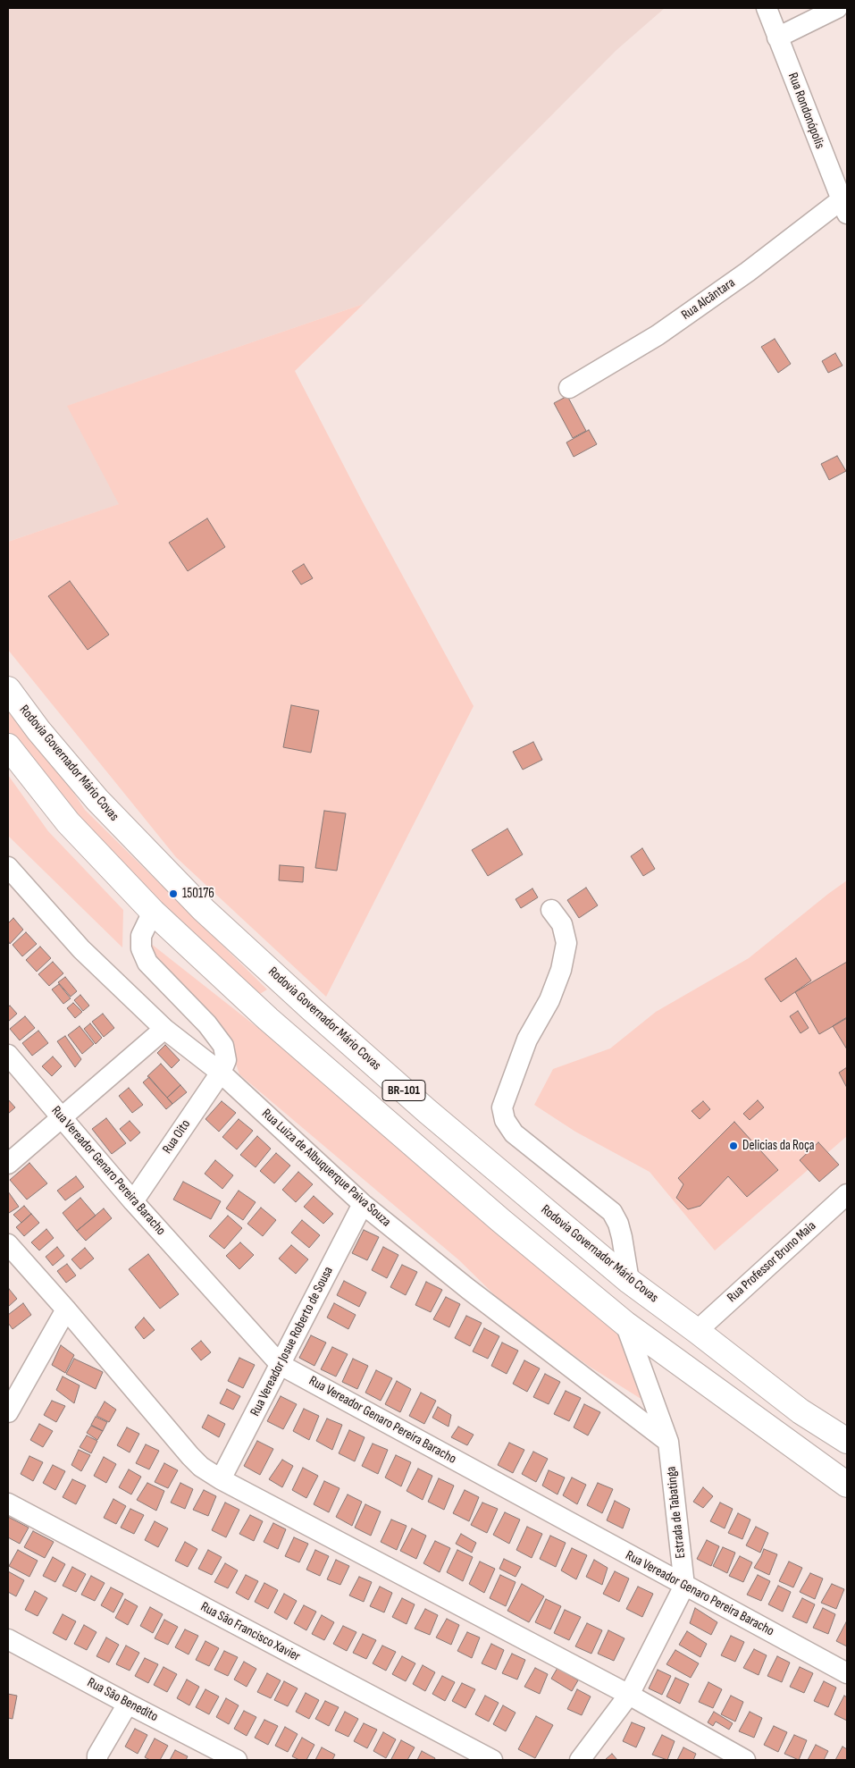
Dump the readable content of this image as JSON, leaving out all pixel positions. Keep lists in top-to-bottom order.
{
  "streets": {
    "highway": ["Rodovia Governador Mário Covas", "BR-101"],
    "street": [
      "Rua Rondonópolis",
      "Rua Alcântara",
      "Rua Oito",
      "Rua Luiza de Albuquerque Paiva Souza",
      "Rua Vereador Genaro Pereira Baracho",
      "Rua Professor Bruno Maia",
      "Rua Vereador Josue Roberto de Sousa",
      "Estrada de Tabatinga",
      "Rua São Francisco Xavier",
      "Rua São Benedito"
    ]
  },
  "crossings": [
    ["Rua Rondonópolis", "Rua Alcântara"],
    ["Rodovia Governador Mário Covas", "Rua Professor Bruno Maia"],
    ["BR-101", "Estrada de Tabatinga"],
    ["Rua Oito", "Rua Luiza de Albuquerque Paiva Souza"],
    ["Rua Oito", "Rua Vereador Genaro Pereira Baracho"],
    ["Rua Luiza de Albuquerque Paiva Souza", "Rua Vereador Josue Roberto de Sousa"],
    ["Rua Luiza de Albuquerque Paiva Souza", "Estrada de Tabatinga"],
    ["Rua Vereador Genaro Pereira Baracho", "Rua Vereador Josue Roberto de Sousa"],
    ["Rua Vereador Genaro Pereira Baracho", "Estrada de Tabatinga"]
  ],
  "places": ["150176", "Delicias da Roça"]
}
